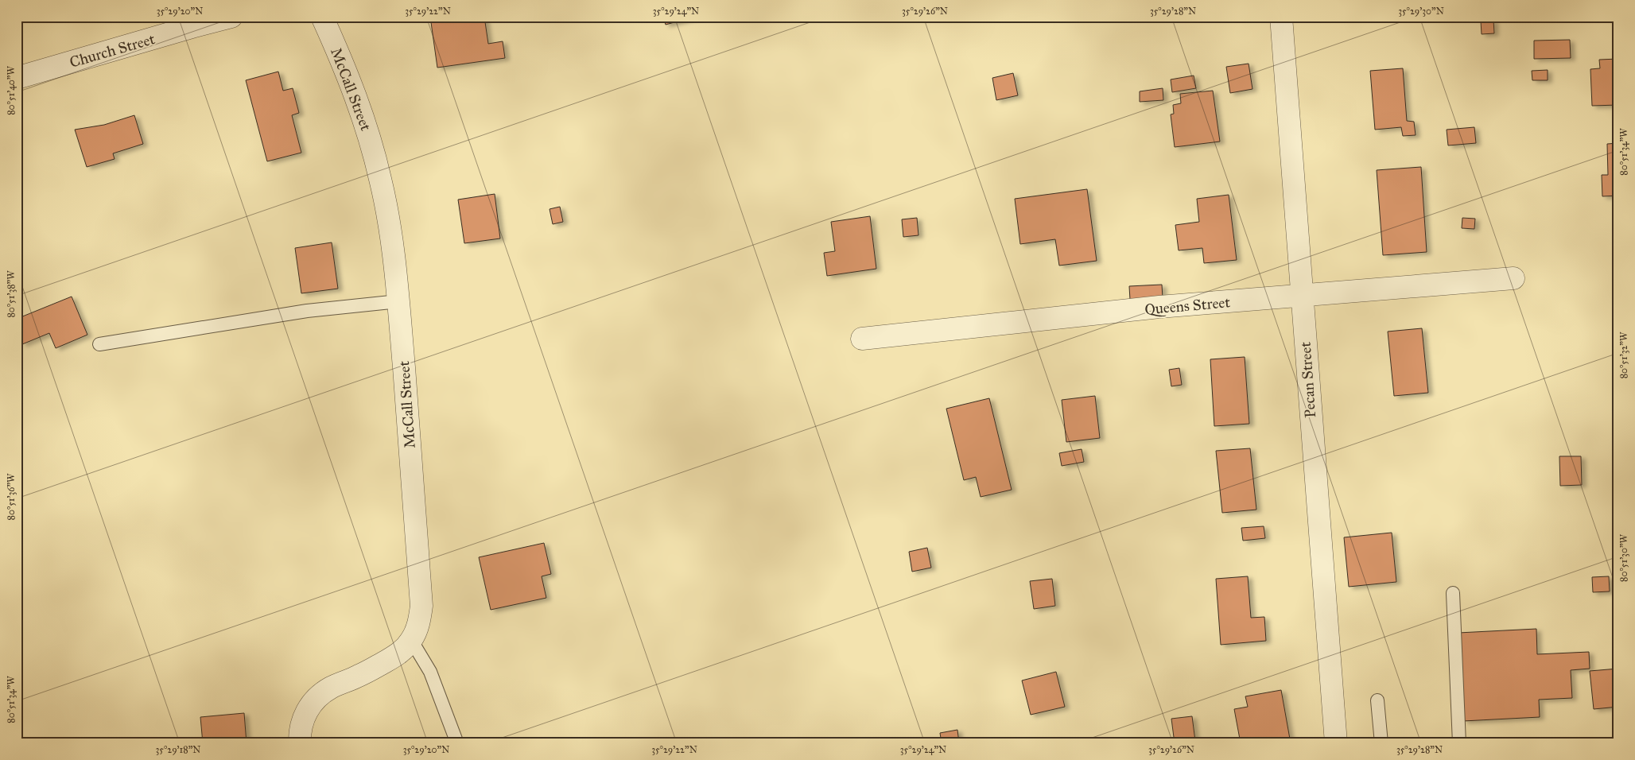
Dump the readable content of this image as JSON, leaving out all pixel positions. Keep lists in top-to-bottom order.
{
  "streets": {
    "street": [
      "Church Street",
      "McCall Street",
      "Queens Street",
      "Pecan Street"
    ]
  },
  "crossings": [
    ["Queens Street", "Pecan Street"]
  ],
  "coordinates": [
    "35°29'20\"N",
    "35°29'22\"N",
    "35°29'24\"N",
    "35°29'26\"N",
    "35°29'28\"N",
    "35°29'30\"N",
    "80°51'40\"W",
    "80°51'34\"W",
    "80°51'38\"W",
    "80°51'32\"W",
    "80°51'36\"W",
    "80°51'30\"W",
    "35°29'18\"N"
  ]
}
